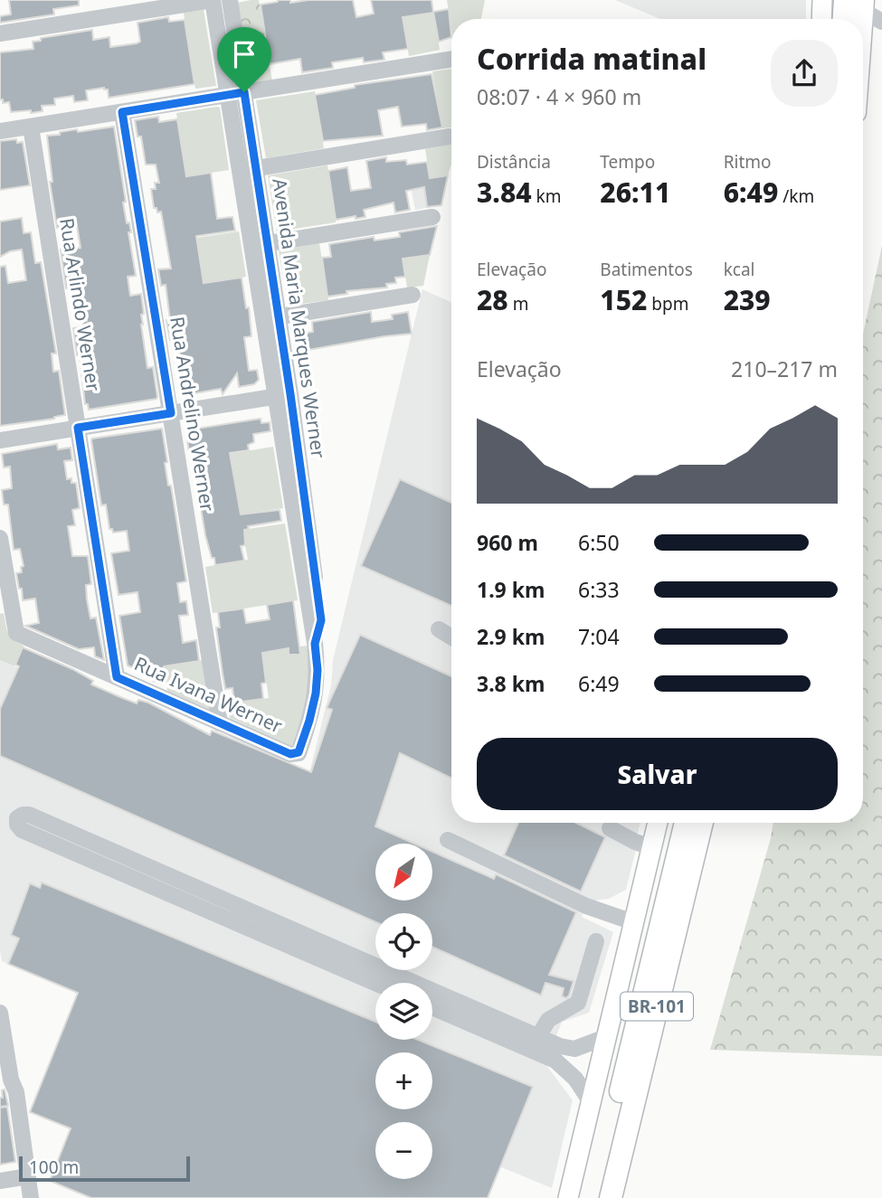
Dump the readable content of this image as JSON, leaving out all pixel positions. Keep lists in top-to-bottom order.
{
  "streets": {
    "highway": ["BR-101"],
    "street": [
      "Rua Arlindo Werner",
      "Avenida Maria Marques Werner",
      "Rua Andrelino Werner",
      "Rua Ivana Werner"
    ]
  },
  "crossings": [
    ["Rua Arlindo Werner", "Rua Ivana Werner"],
    ["Avenida Maria Marques Werner", "Rua Ivana Werner"],
    ["Rua Andrelino Werner", "Rua Ivana Werner"]
  ],
  "scale_bar": "100 m",
  "north": "bottom left",
  "page": {
    "heading": ["Corrida matinal", "08:07 · 4 × 960 m"],
    "stats": [
      ["Distância", "3.84 km"],
      ["Tempo", "26:11"],
      ["Ritmo", "6:49 /km"],
      ["Elevação", "28 m"],
      ["Batimentos", "152 bpm"],
      ["kcal", "239"]
    ],
    "chart": ["Elevação", "210–217 m"],
    "list": [
      {
        "name": "960 m",
        "note": "6:50"
      },
      {
        "name": "1.9 km",
        "note": "6:33"
      },
      {
        "name": "2.9 km",
        "note": "7:04"
      },
      {
        "name": "3.8 km",
        "note": "6:49"
      }
    ],
    "buttons": "Salvar",
    "map_buttons": ["+", "−"],
    "scale": "100 m"
  }
}
